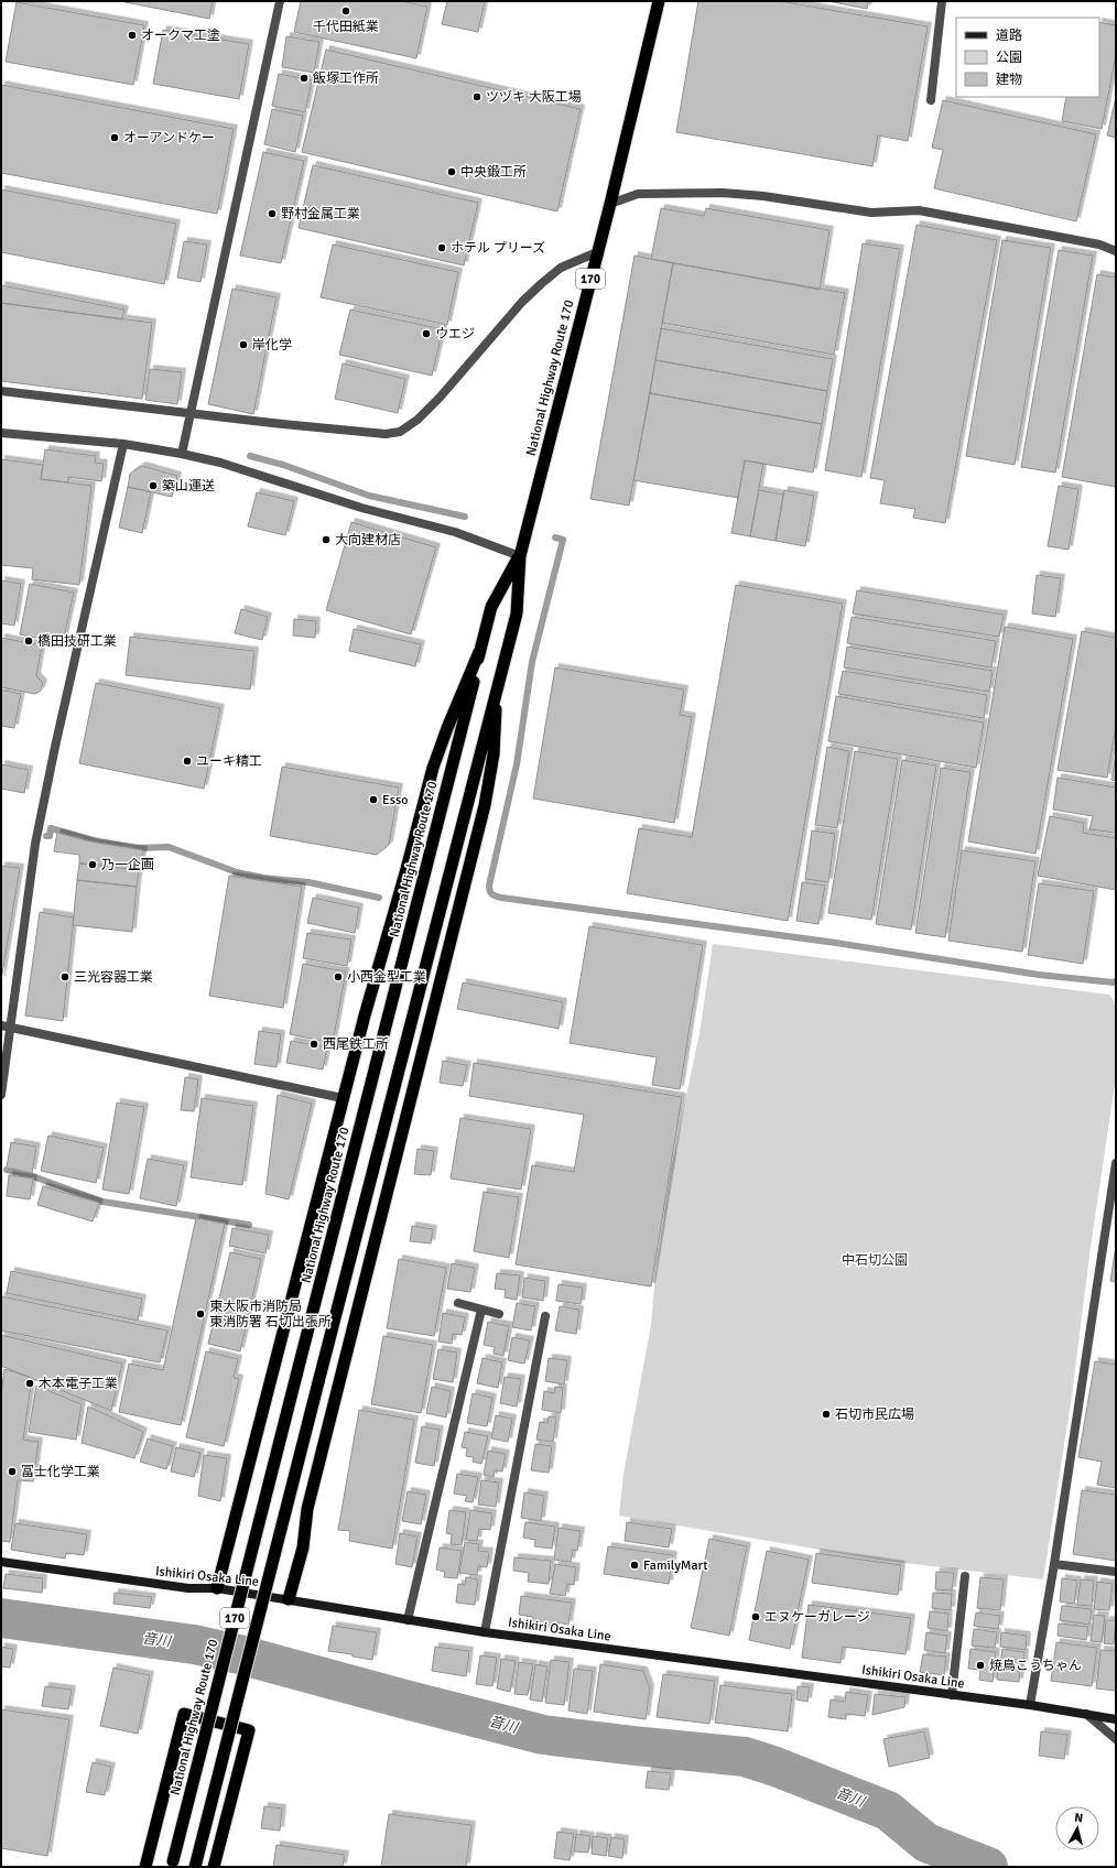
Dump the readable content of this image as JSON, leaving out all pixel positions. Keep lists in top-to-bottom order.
{
  "streets": {
    "highway": ["170", "National Highway Route 170"],
    "main road": ["Ishikiri Osaka Line"]
  },
  "water": ["音川"],
  "parks": ["中石切公園"],
  "places": [
    "千代田紙業",
    "オークマ工塗",
    "飯塚工作所",
    "ツヅキ 大阪工場",
    "オーアンドケー",
    "中央鍛工所",
    "野村金属工業",
    "ホテル プリーズ",
    "ウエジ",
    "岸化学",
    "築山運送",
    "大向建材店",
    "橋田技研工業",
    "ユーキ精工",
    "Esso",
    "乃一企画",
    "三光容器工業",
    "小西金型工業",
    "西尾鉄工所",
    "東大阪市消防局 東消防署 石切出張所",
    "木本電子工業",
    "石切市民広場",
    "冨士化学工業",
    "FamilyMart",
    "エヌケーガレージ",
    "焼鳥こうちゃん"
  ],
  "legend": ["道路", "公園", "建物"],
  "north": "top"
}
